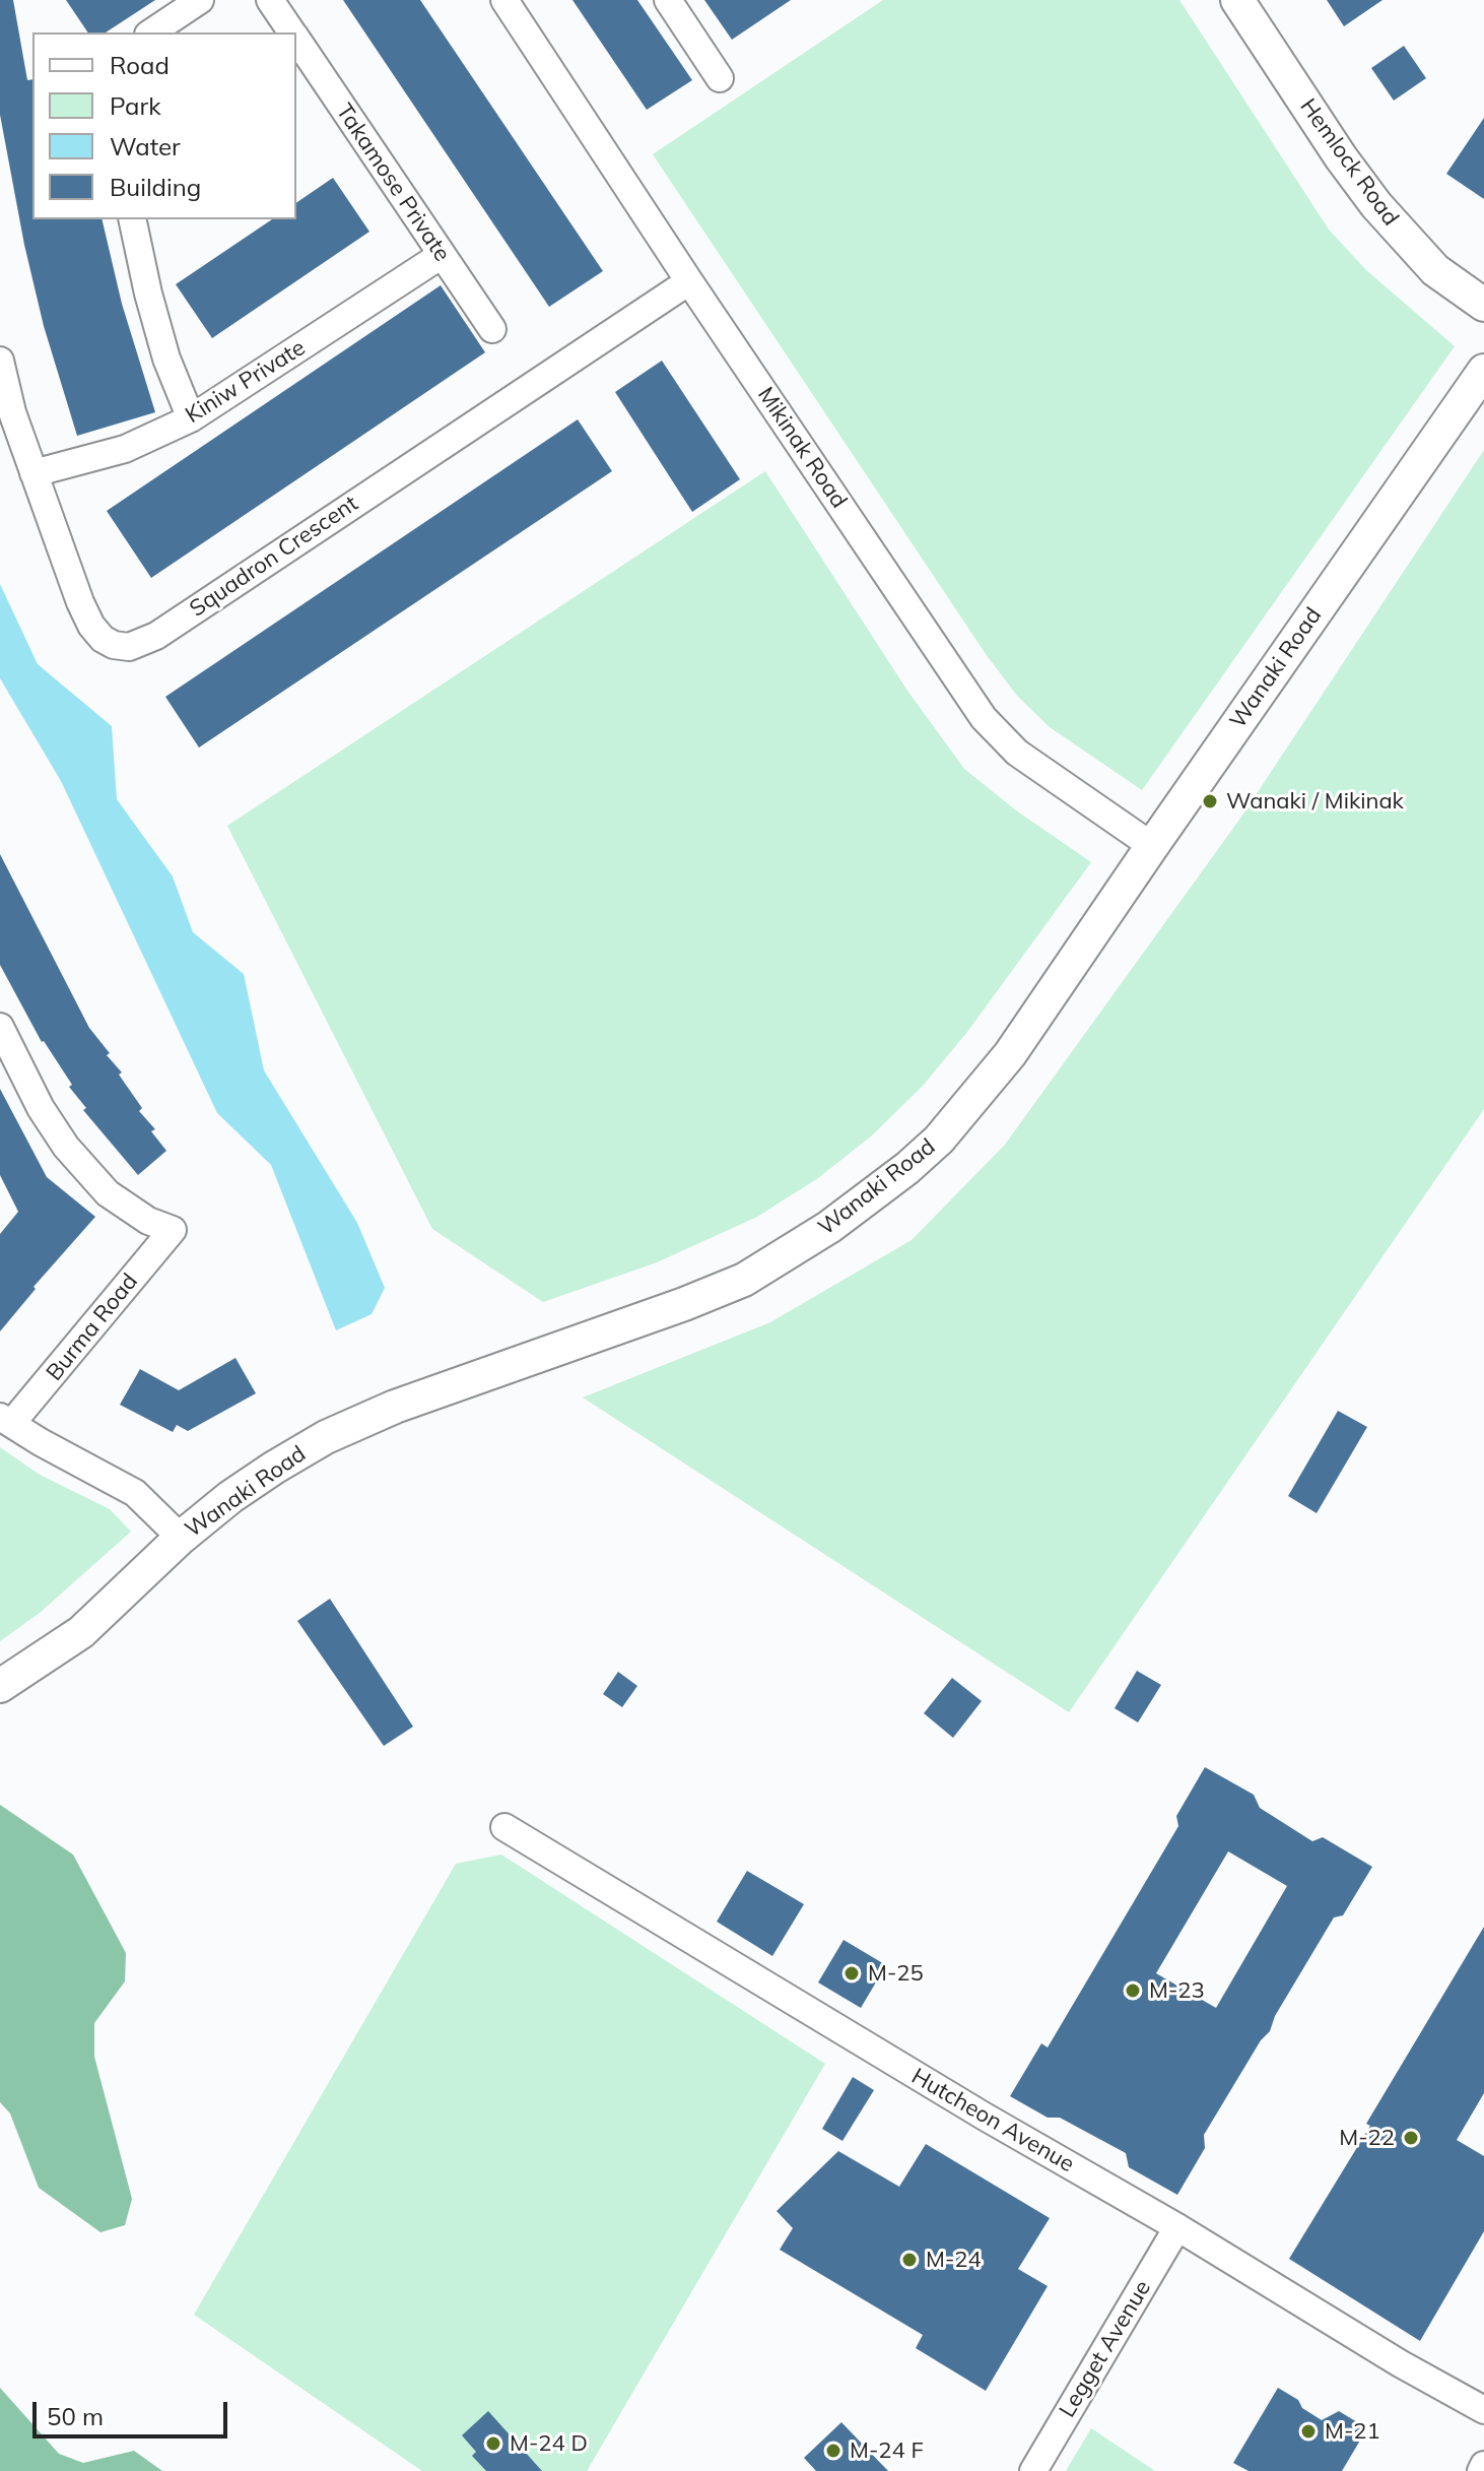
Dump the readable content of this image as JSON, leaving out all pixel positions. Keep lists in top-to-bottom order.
{
  "streets": {
    "street": [
      "Hemlock Road",
      "Takamose Private",
      "Kiniw Private",
      "Mikinak Road",
      "Squadron Crescent",
      "Wanaki Road",
      "Burma Road",
      "Hutcheon Avenue",
      "Legget Avenue"
    ]
  },
  "crossings": [
    ["Takamose Private", "Kiniw Private"],
    ["Kiniw Private", "Squadron Crescent"],
    ["Mikinak Road", "Squadron Crescent"],
    ["Mikinak Road", "Wanaki Road"],
    ["Hutcheon Avenue", "Legget Avenue"]
  ],
  "places": [
    "Wanaki / Mikinak",
    "M-25",
    "M-23",
    "M-22",
    "M-24",
    "M-21",
    "M-24 D",
    "M-24 F"
  ],
  "legend": [
    "Road",
    "Park",
    "Water",
    "Building"
  ],
  "scale_bar": "50 m"
}
